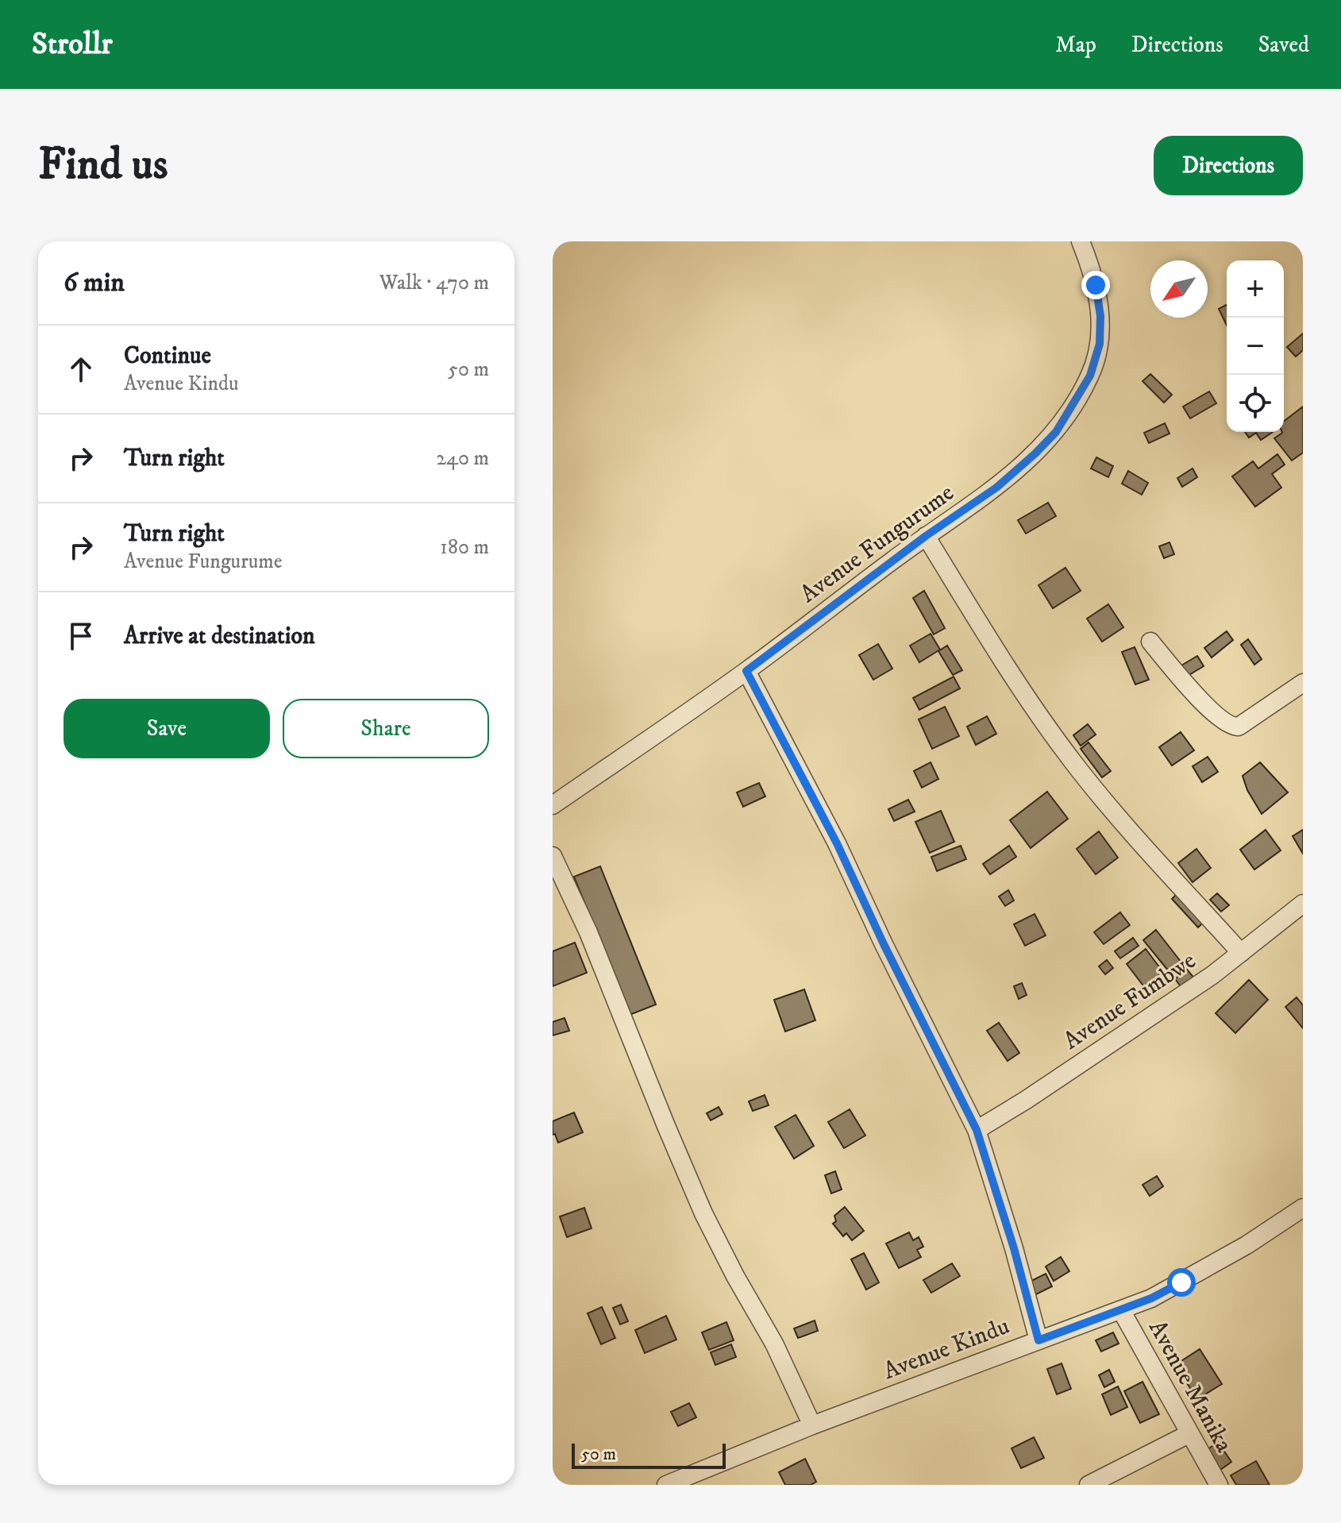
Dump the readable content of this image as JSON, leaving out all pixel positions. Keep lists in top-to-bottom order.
{
  "streets": {
    "street": [
      "Avenue Fungurume",
      "Avenue Fumbwe",
      "Avenue Kindu",
      "Avenue Manika"
    ]
  },
  "crossings": [
    ["Avenue Kindu", "Avenue Manika"]
  ],
  "scale_bar": "50 m",
  "north": "bottom left",
  "page": {
    "header": "Strollr",
    "nav": ["Map", "Directions", "Saved"],
    "buttons": [
      "Directions",
      ["Save", "Share"]
    ],
    "title": "Find us",
    "heading": ["6 min", "Walk · 470 m"],
    "map_buttons": ["+", "−"],
    "list": [
      ["Continue", "Avenue Kindu", "50 m"],
      ["Turn right", "240 m"],
      ["Turn right", "Avenue Fungurume", "180 m"],
      "Arrive at destination"
    ],
    "scale": "50 m"
  }
}
